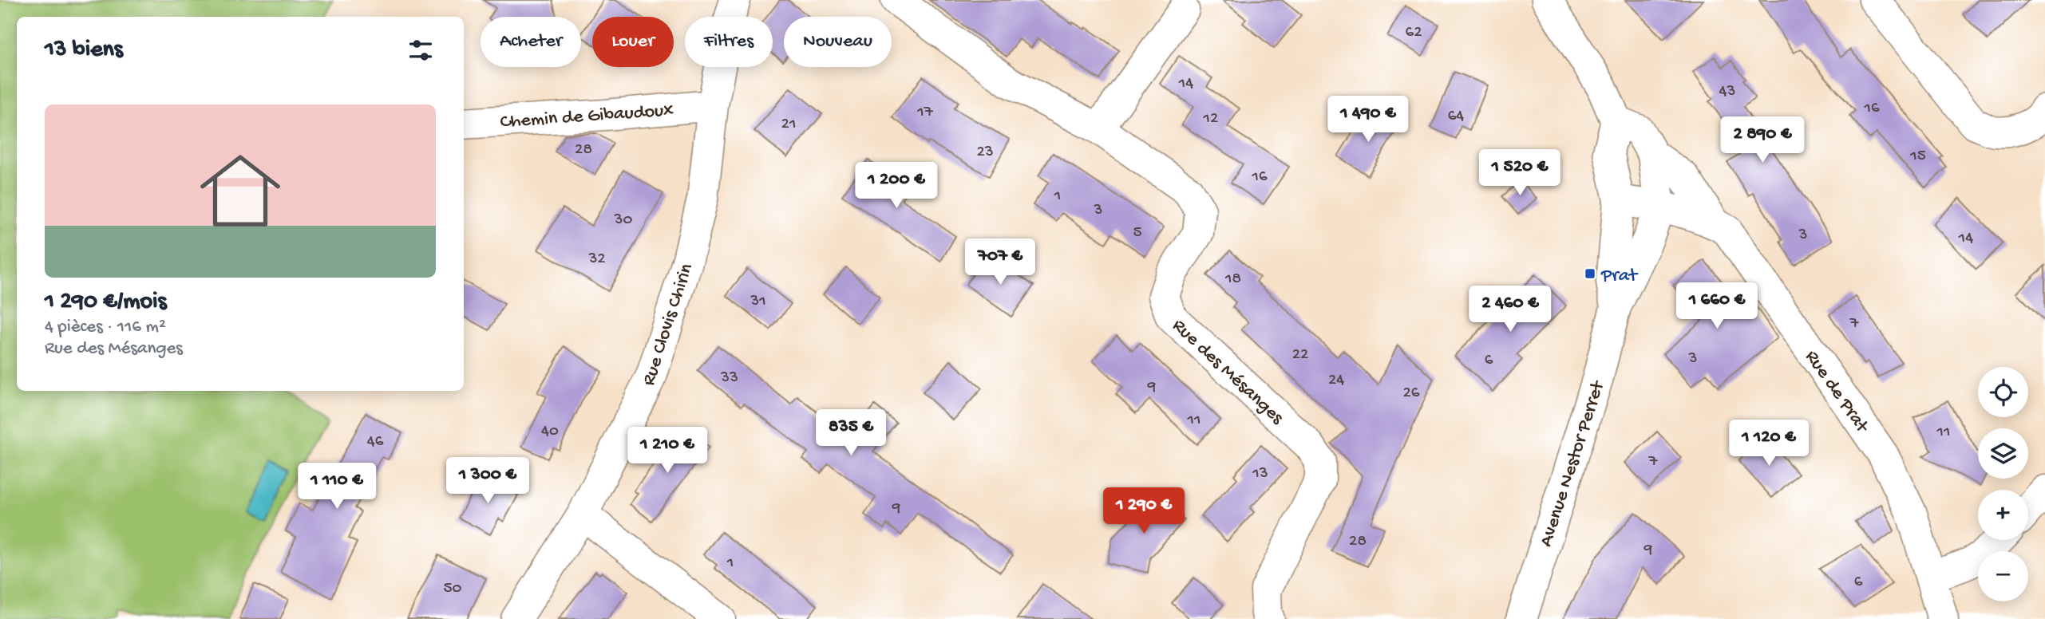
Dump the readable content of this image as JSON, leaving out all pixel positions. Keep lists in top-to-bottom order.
{
  "streets": {
    "street": [
      "Chemin de Gibaudoux",
      "Rue Clovis Chirin",
      "Rue des Mésanges",
      "Rue de Prat",
      "Avenue Nestor Perret"
    ]
  },
  "crossings": [
    ["Chemin de Gibaudoux", "Rue Clovis Chirin"],
    ["Rue de Prat", "Avenue Nestor Perret"]
  ],
  "places": {
    "transit": ["Prat"]
  },
  "house_numbers": [
    "62",
    "14",
    "43",
    "16",
    "17",
    "64",
    "12",
    "21",
    "28",
    "23",
    "15",
    "16",
    "1",
    "3",
    "30",
    "5",
    "3",
    "14",
    "32",
    "18",
    "31",
    "7",
    "22",
    "3",
    "6",
    "33",
    "24",
    "9",
    "26",
    "11",
    "40",
    "11",
    "46",
    "7",
    "13",
    "9",
    "28",
    "9",
    "1",
    "6",
    "50"
  ],
  "page": {
    "chip": [
      "Acheter",
      "Louer",
      "Filtres",
      "Nouveau"
    ],
    "heading": "13 biens",
    "list": [
      {
        "name": "1 290 €/mois",
        "note": "4 pièces · 116 m² · Rue des Mésanges"
      }
    ],
    "price": [
      "1 490 €",
      "2 890 €",
      "1 520 €",
      "1 200 €",
      "707 €",
      "1 660 €",
      "2 460 €",
      "835 €",
      "1 120 €",
      "1 210 €",
      "1 300 €",
      "1 110 €",
      "1 290 €"
    ],
    "map_buttons": ["+", "−"]
  }
}
